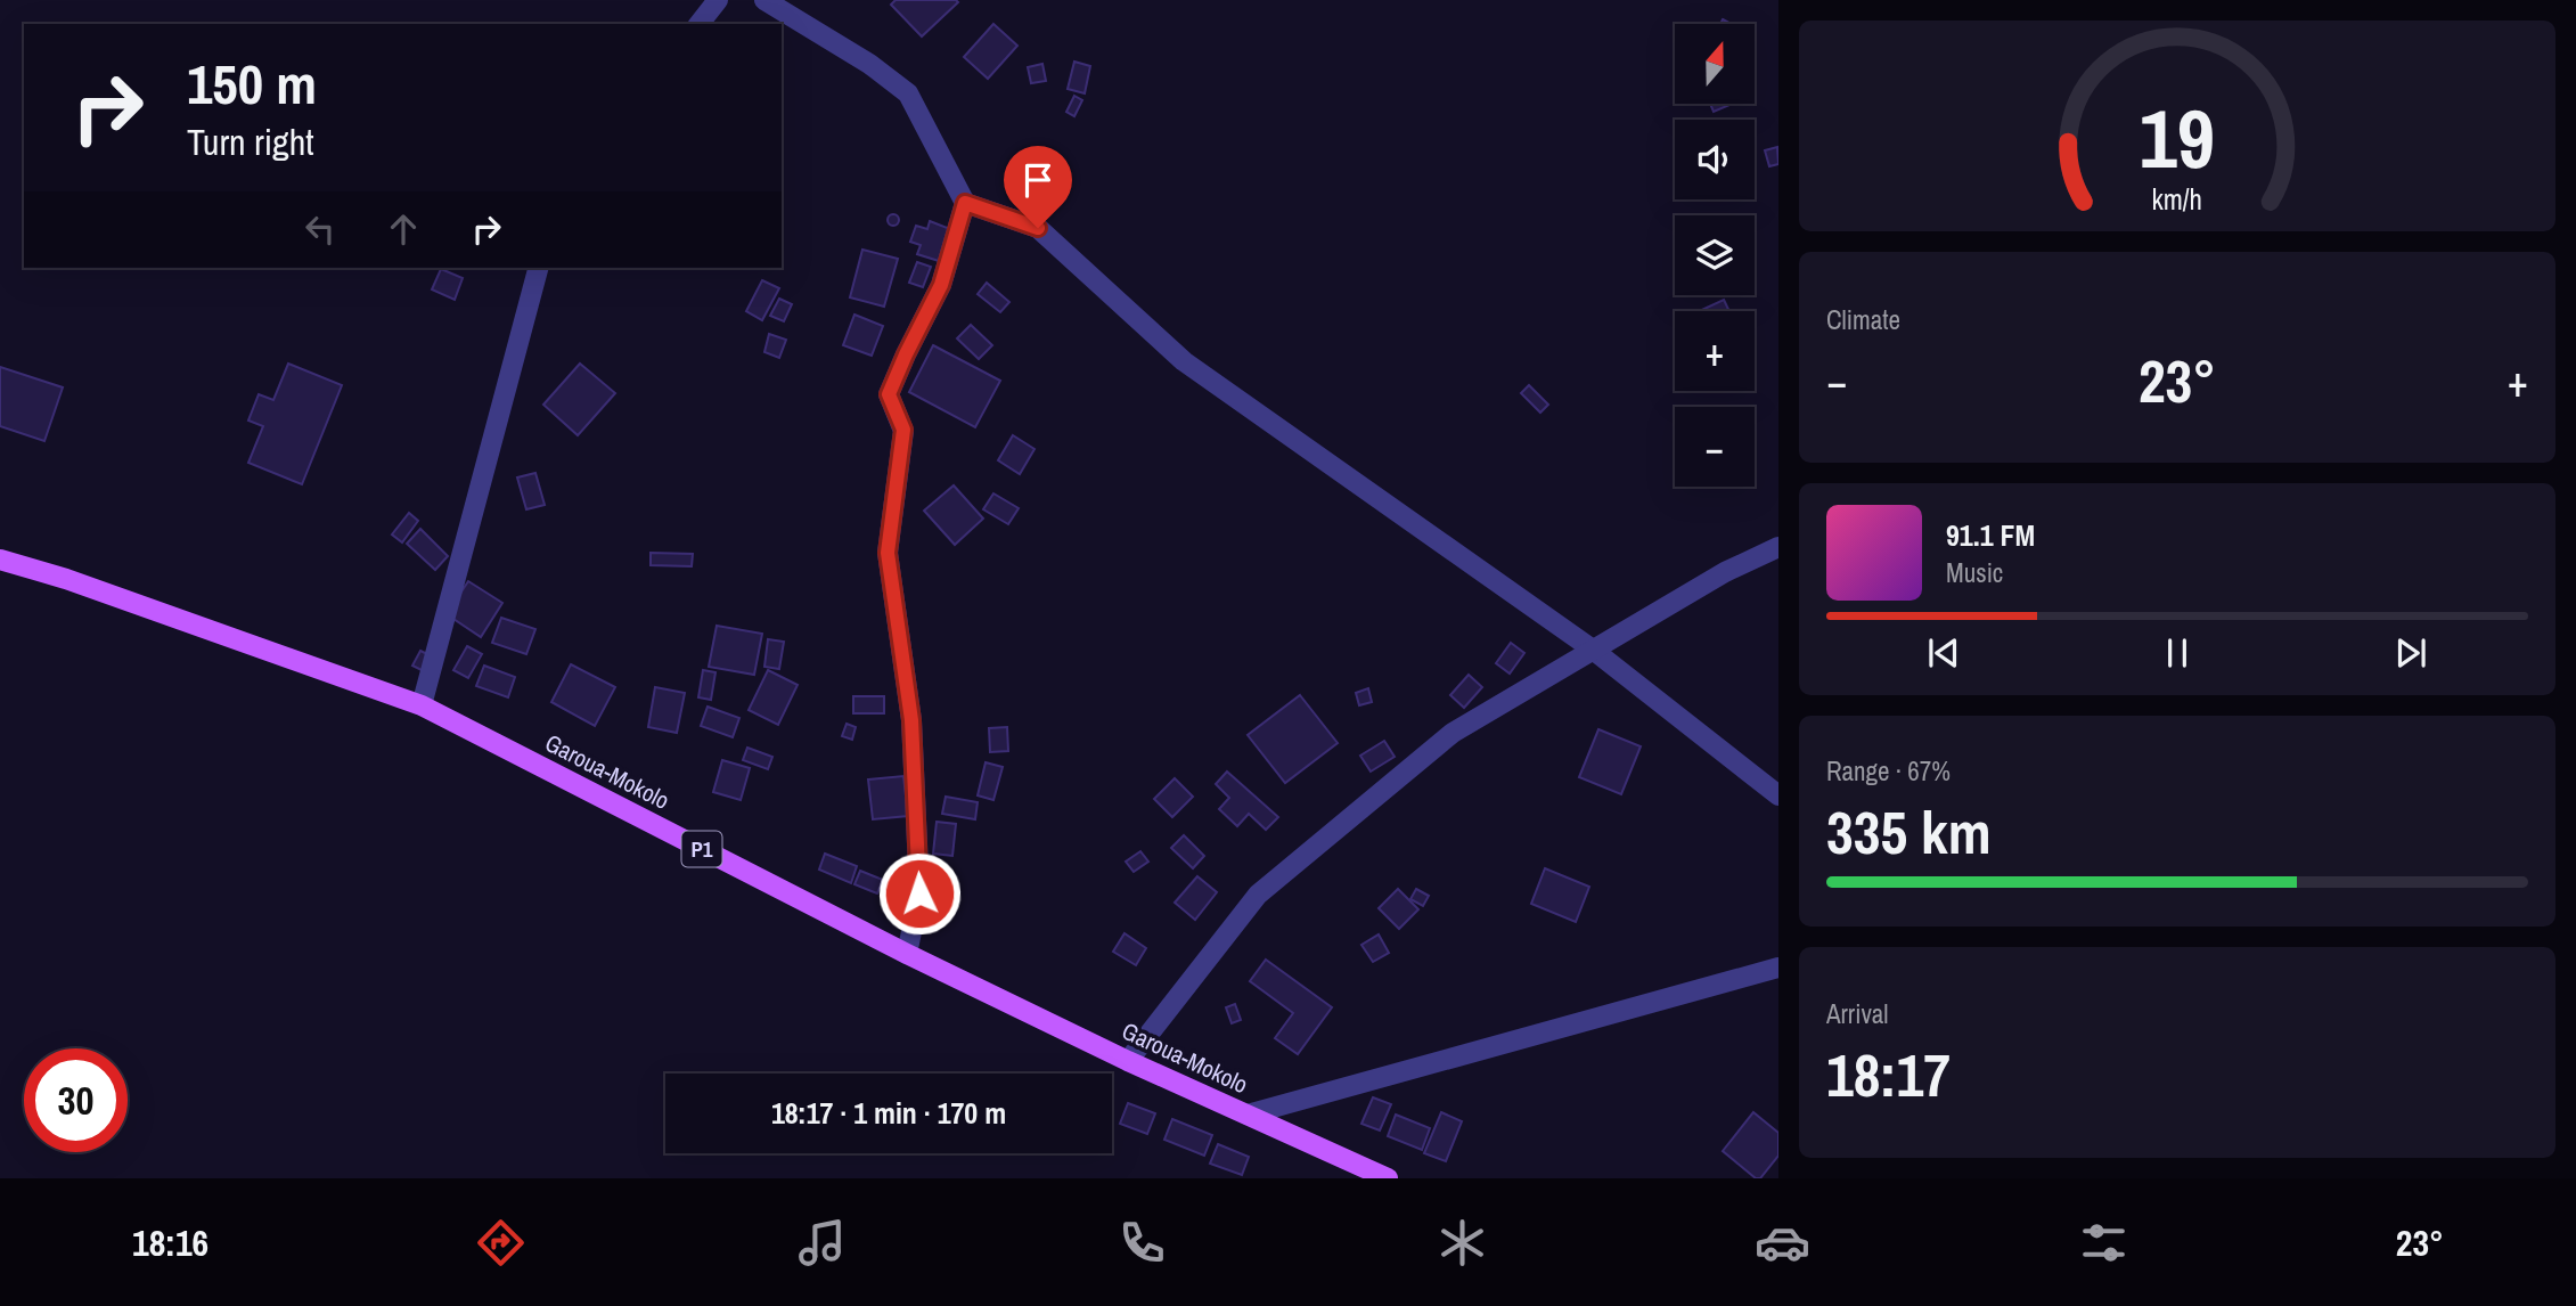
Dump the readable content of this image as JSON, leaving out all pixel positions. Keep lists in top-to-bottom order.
{
  "streets": {
    "main road": ["Garoua-Mokolo", "P1"]
  },
  "north": "top",
  "page": {
    "map_buttons": ["+", "−"],
    "turn": ["150 m", "Turn right"],
    "tile": [
      "Climate",
      ["Range · 67%", "335 km"],
      ["Arrival", "18:17"]
    ],
    "heat": ["−", "23°", "+"],
    "song": ["91.1 FM", "Music"],
    "limit": "30",
    "trip": "18:17 · 1 min · 170 m",
    "tabs": ["18:16", "23°"],
    "gauge": ["19", "km/h"]
  }
}
